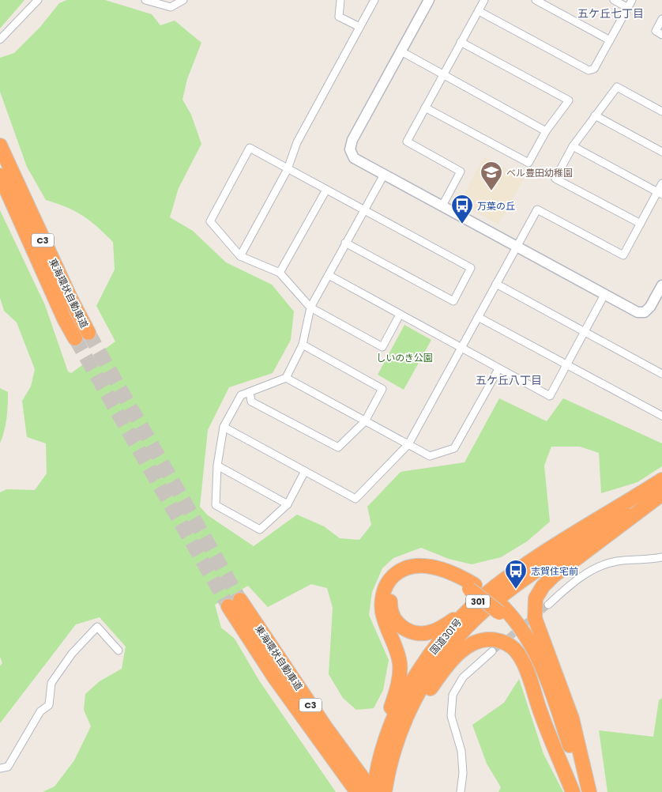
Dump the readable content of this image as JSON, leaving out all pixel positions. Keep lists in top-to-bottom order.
{
  "streets": {
    "highway": [
      "C3",
      "東海環状自動車道",
      "301",
      "国道301号"
    ]
  },
  "crossings": [
    ["東海環状自動車道", "国道301号"]
  ],
  "districts": ["五ケ丘七丁目", "五ケ丘八丁目"],
  "parks": ["しいのき公園"],
  "places": {
    "school or university": ["ベル豊田幼稚園"],
    "bus stop": ["万葉の丘", "志賀住宅前"]
  }
}
